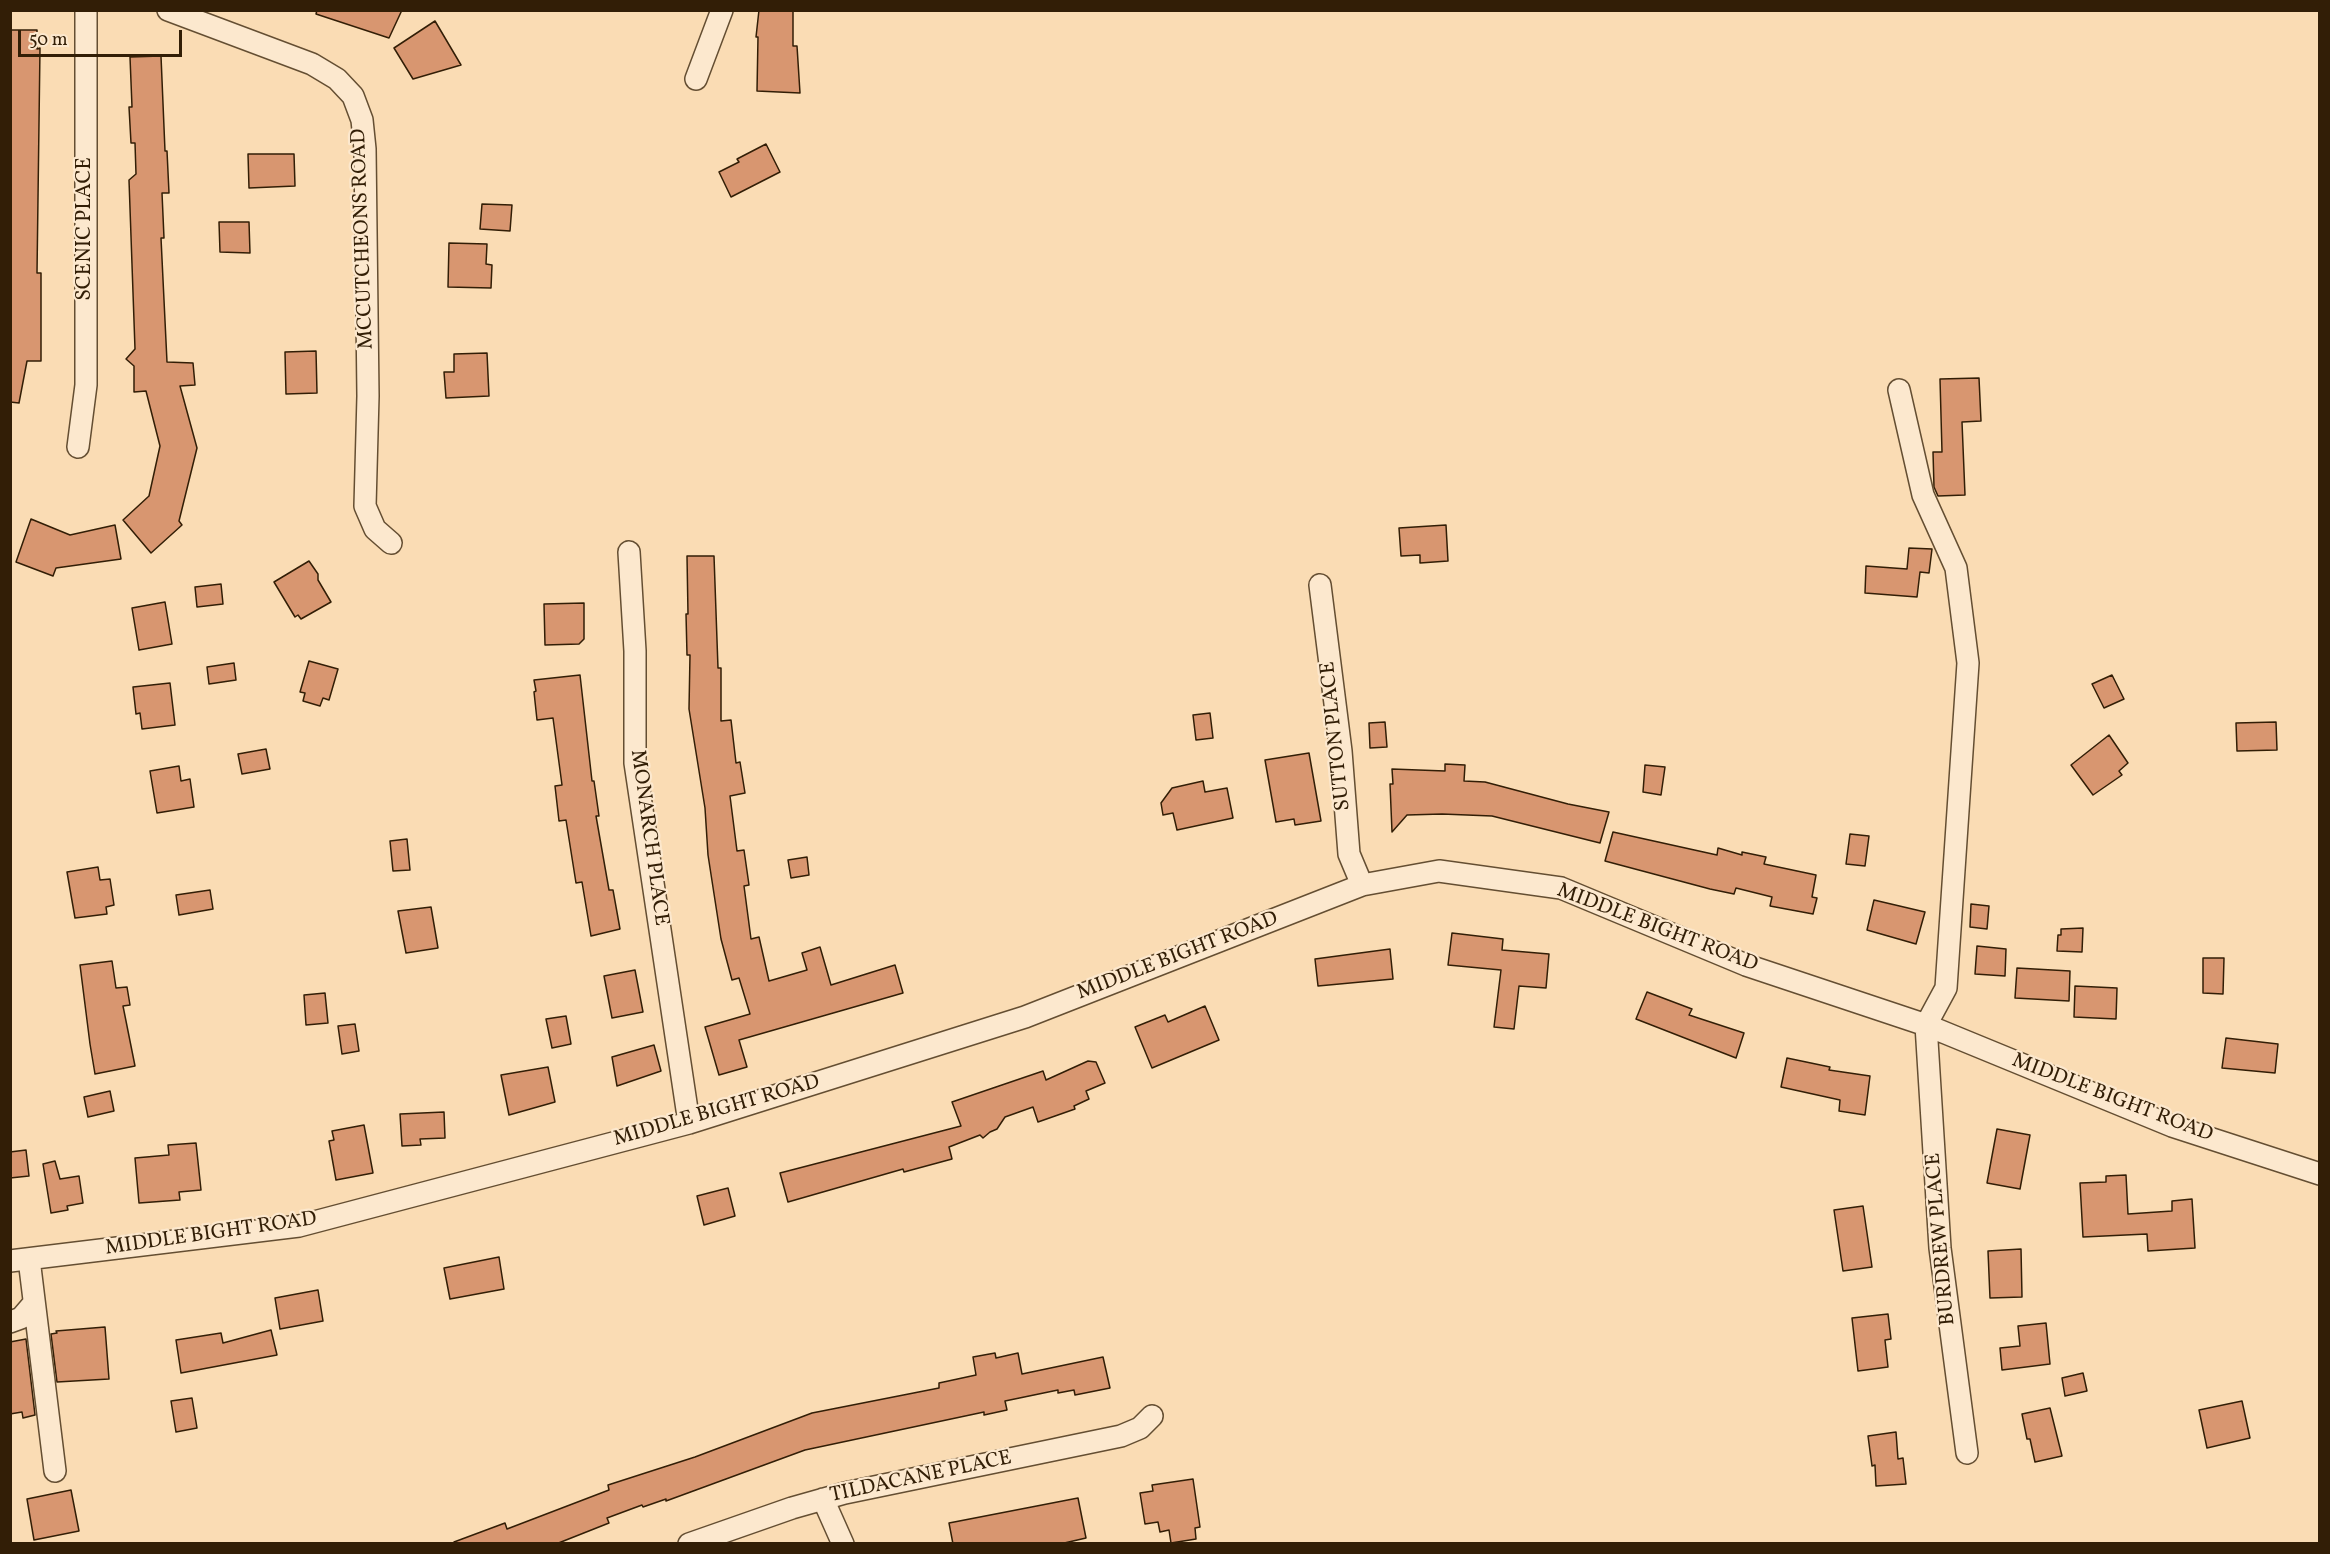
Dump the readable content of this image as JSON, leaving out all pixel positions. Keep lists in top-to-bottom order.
{
  "streets": {
    "street": [
      "SCENIC PLACE",
      "MCCUTCHEONS ROAD",
      "SUTTON PLACE",
      "MONARCH PLACE",
      "MIDDLE BIGHT ROAD",
      "BURDREW PLACE",
      "TILDACANE PLACE"
    ]
  },
  "crossings": [
    ["SUTTON PLACE", "MIDDLE BIGHT ROAD"],
    ["MONARCH PLACE", "MIDDLE BIGHT ROAD"],
    ["MIDDLE BIGHT ROAD", "BURDREW PLACE"]
  ],
  "scale_bar": "50 m"
}
